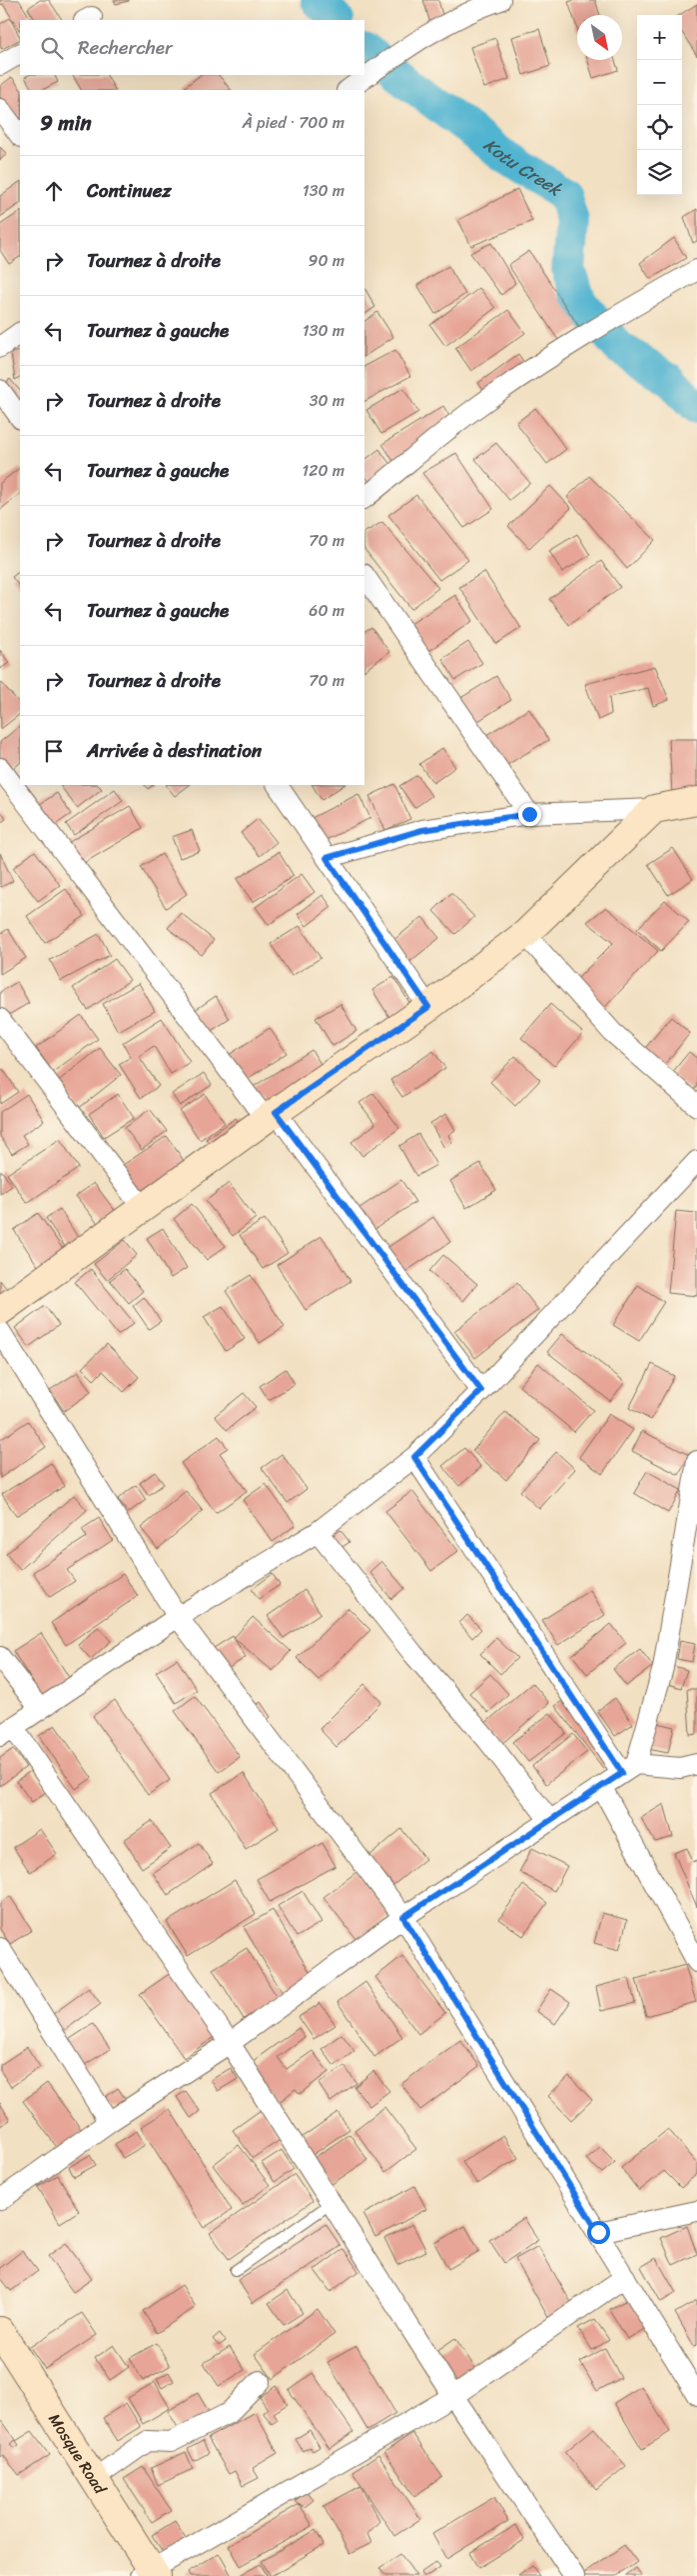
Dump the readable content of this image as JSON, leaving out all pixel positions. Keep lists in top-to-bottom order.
{
  "streets": {
    "street": ["Mosque Road"]
  },
  "water": ["Kotu Creek"],
  "north": "bottom right",
  "page": {
    "map_buttons": ["+", "−"],
    "search": "Rechercher",
    "heading": ["9 min", "À pied · 700 m"],
    "list": [
      ["Continuez", "130 m"],
      ["Tournez à droite", "90 m"],
      ["Tournez à gauche", "130 m"],
      ["Tournez à droite", "30 m"],
      ["Tournez à gauche", "120 m"],
      ["Tournez à droite", "70 m"],
      ["Tournez à gauche", "60 m"],
      ["Tournez à droite", "70 m"],
      "Arrivée à destination"
    ]
  }
}
